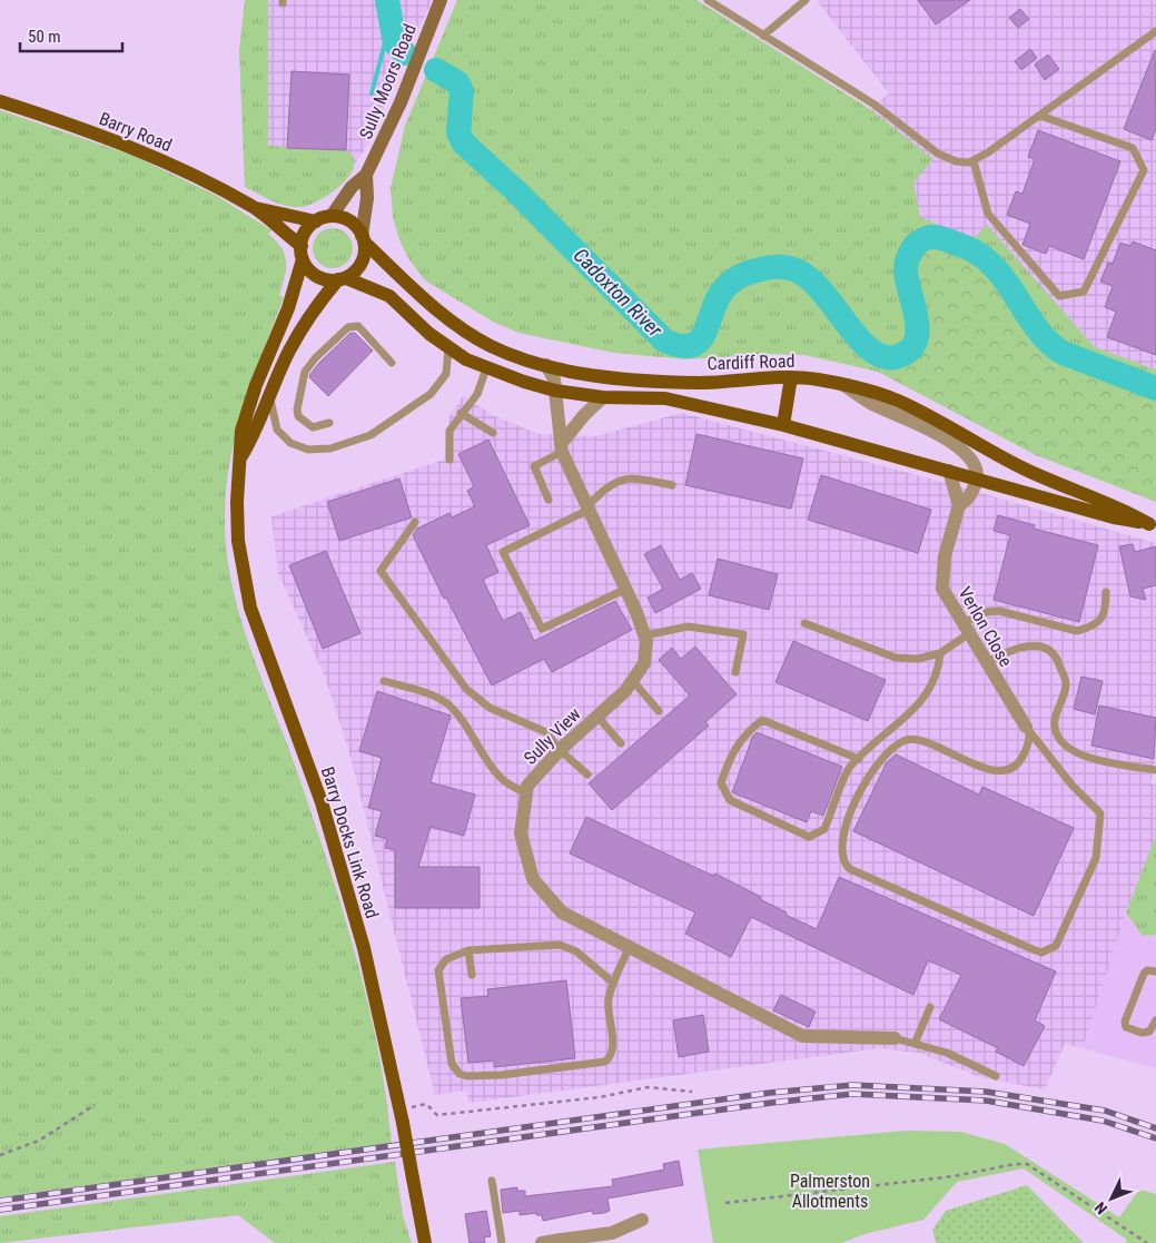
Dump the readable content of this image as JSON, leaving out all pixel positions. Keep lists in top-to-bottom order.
{
  "streets": {
    "main road": [
      "Sully Moors Road",
      "Barry Road",
      "Cardiff Road",
      "Barry Docks Link Road"
    ],
    "street": ["Verlon Close", "Sully View"]
  },
  "crossings": [
    ["Sully Moors Road", "Barry Road"],
    ["Sully Moors Road", "Cardiff Road"],
    ["Sully Moors Road", "Barry Docks Link Road"],
    ["Barry Road", "Cardiff Road"],
    ["Barry Road", "Barry Docks Link Road"],
    ["Cardiff Road", "Verlon Close"],
    ["Cardiff Road", "Sully View"],
    ["Cardiff Road", "Barry Docks Link Road"]
  ],
  "water": ["Cadoxton River"],
  "parks": ["Palmerston Allotments"],
  "scale_bar": "50 m",
  "north": "bottom left"
}
